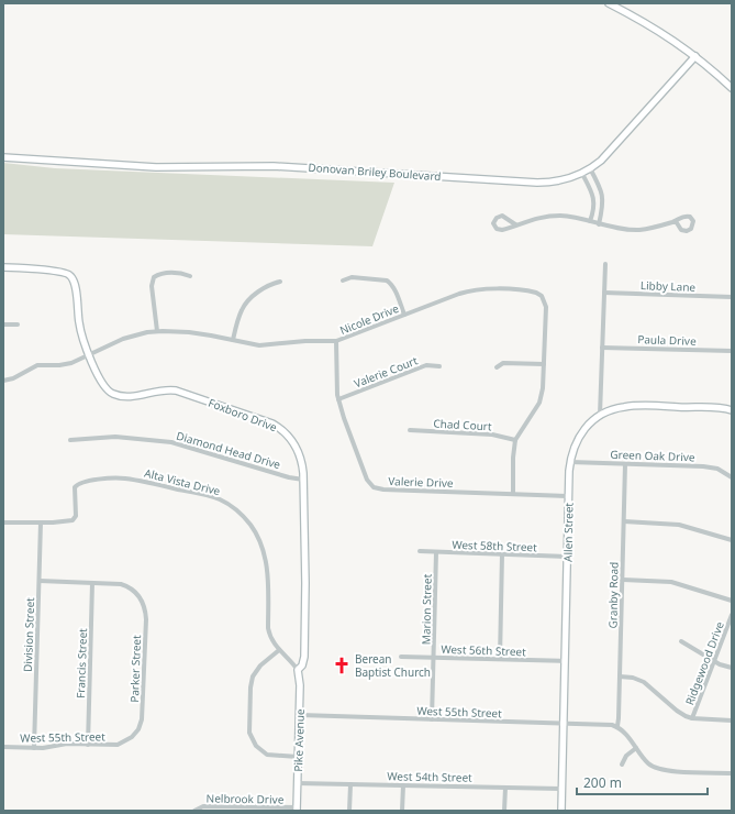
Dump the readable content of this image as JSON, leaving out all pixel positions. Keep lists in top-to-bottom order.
{
  "streets": {
    "street": [
      "Donovan Briley Boulevard",
      "Libby Lane",
      "Nicole Drive",
      "Paula Drive",
      "Valerie Court",
      "Foxboro Drive",
      "Chad Court",
      "Diamond Head Drive",
      "Green Oak Drive",
      "Alta Vista Drive",
      "Valerie Drive",
      "Allen Street",
      "West 58th Street",
      "Granby Road",
      "Marion Street",
      "Division Street",
      "West 56th Street",
      "Francis Street",
      "Ridgewood Drive",
      "Parker Street",
      "West 55th Street",
      "Pike Avenue",
      "West 54th Street",
      "Nelbrook Drive"
    ]
  },
  "crossings": [
    ["Nicole Drive", "Foxboro Drive"],
    ["Nicole Drive", "Chad Court"],
    ["Nicole Drive", "Valerie Drive"],
    ["Valerie Court", "Valerie Drive"],
    ["Foxboro Drive", "Diamond Head Drive"],
    ["Foxboro Drive", "Alta Vista Drive"],
    ["Foxboro Drive", "Pike Avenue"],
    ["Green Oak Drive", "Allen Street"],
    ["Green Oak Drive", "Granby Road"],
    ["Alta Vista Drive", "Division Street"],
    ["Alta Vista Drive", "Pike Avenue"],
    ["Valerie Drive", "Allen Street"],
    ["Allen Street", "West 58th Street"],
    ["Allen Street", "West 56th Street"],
    ["Allen Street", "West 55th Street"],
    ["Allen Street", "West 54th Street"],
    ["West 58th Street", "Marion Street"],
    ["Granby Road", "West 55th Street"],
    ["Marion Street", "West 56th Street"],
    ["Marion Street", "West 55th Street"],
    ["Division Street", "West 55th Street"],
    ["Francis Street", "Parker Street"],
    ["Francis Street", "West 55th Street"],
    ["Parker Street", "West 55th Street"],
    ["West 55th Street", "Pike Avenue"],
    ["Pike Avenue", "West 54th Street"],
    ["Pike Avenue", "Nelbrook Drive"]
  ],
  "places": {
    "church": ["Berean Baptist Church"]
  },
  "scale_bar": "200 m"
}
